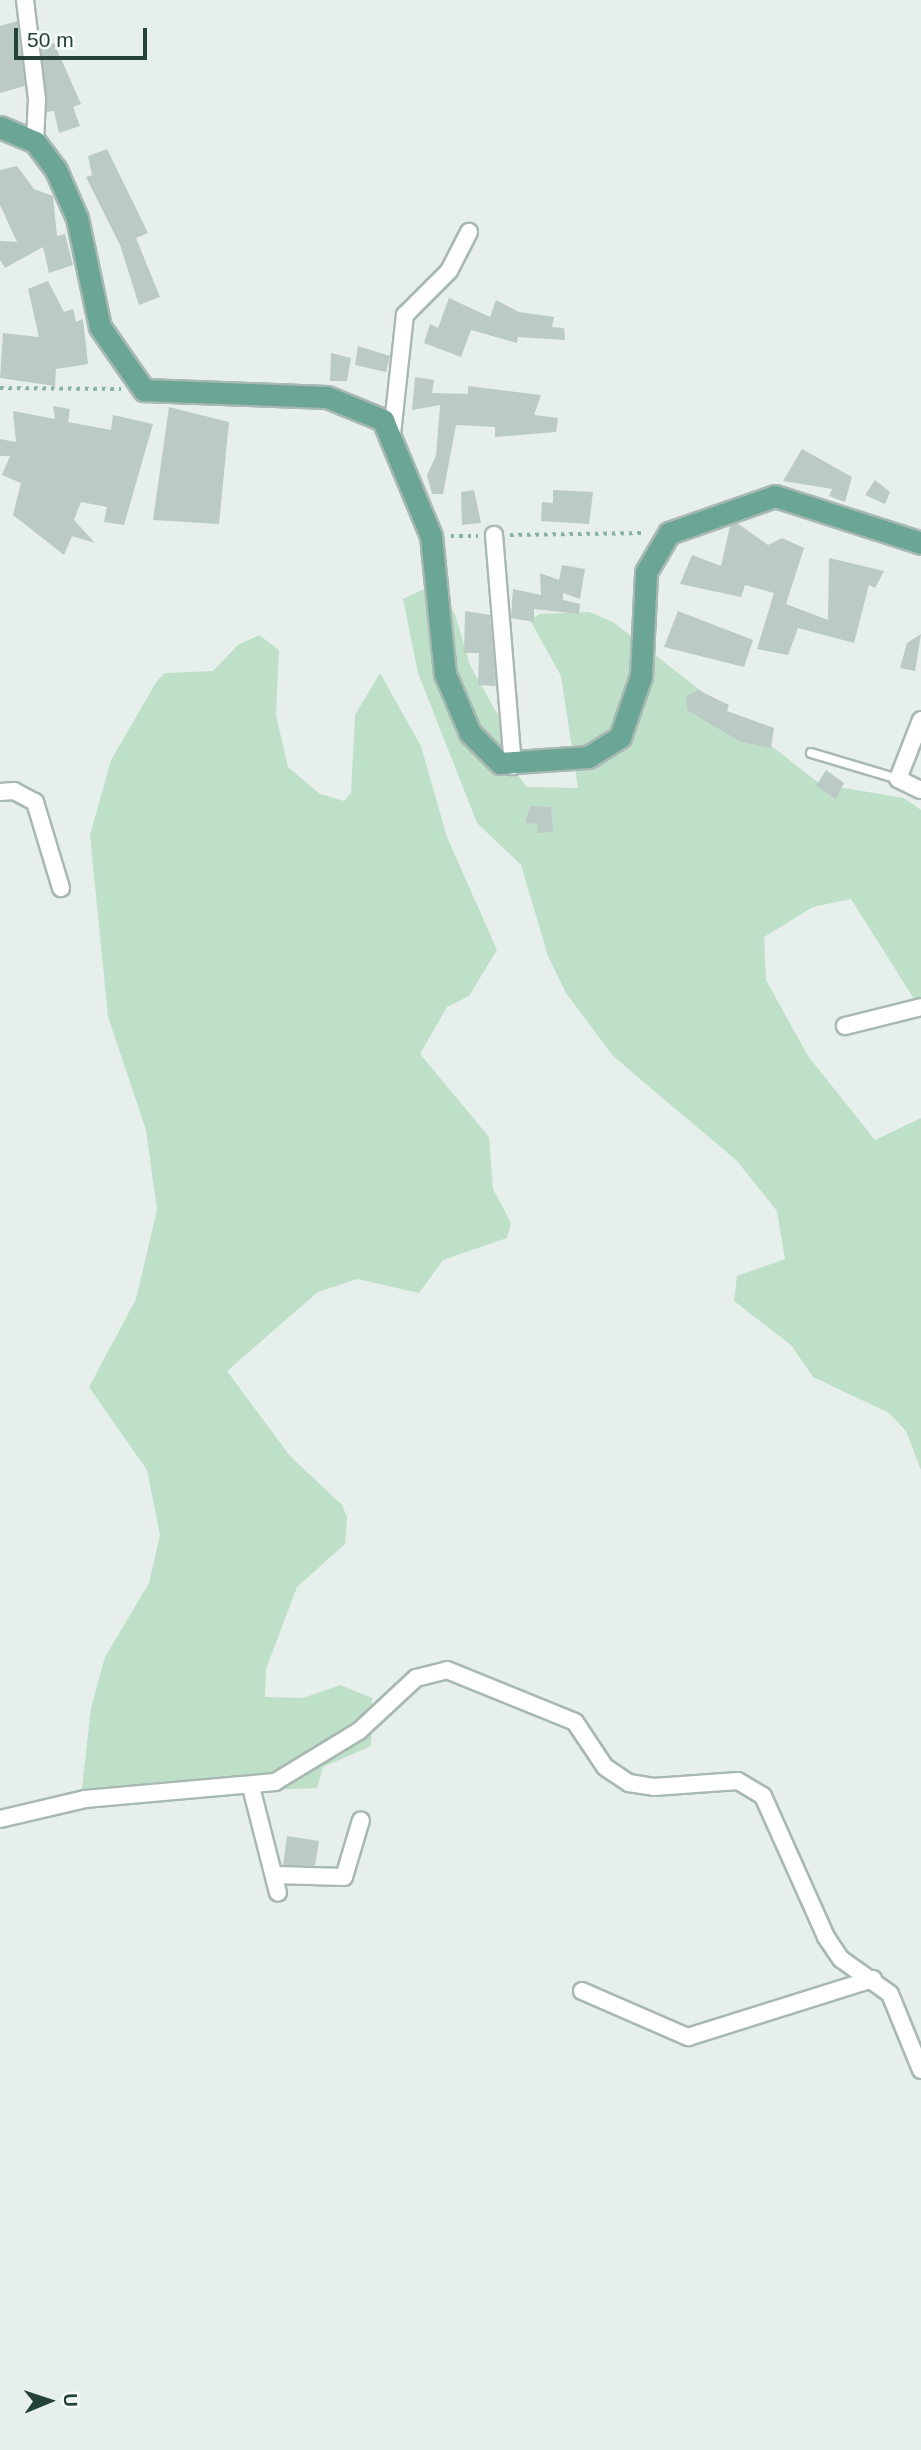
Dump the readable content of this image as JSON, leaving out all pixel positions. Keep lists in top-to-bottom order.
{
  "scale_bar": "50 m",
  "north": "right"
}
